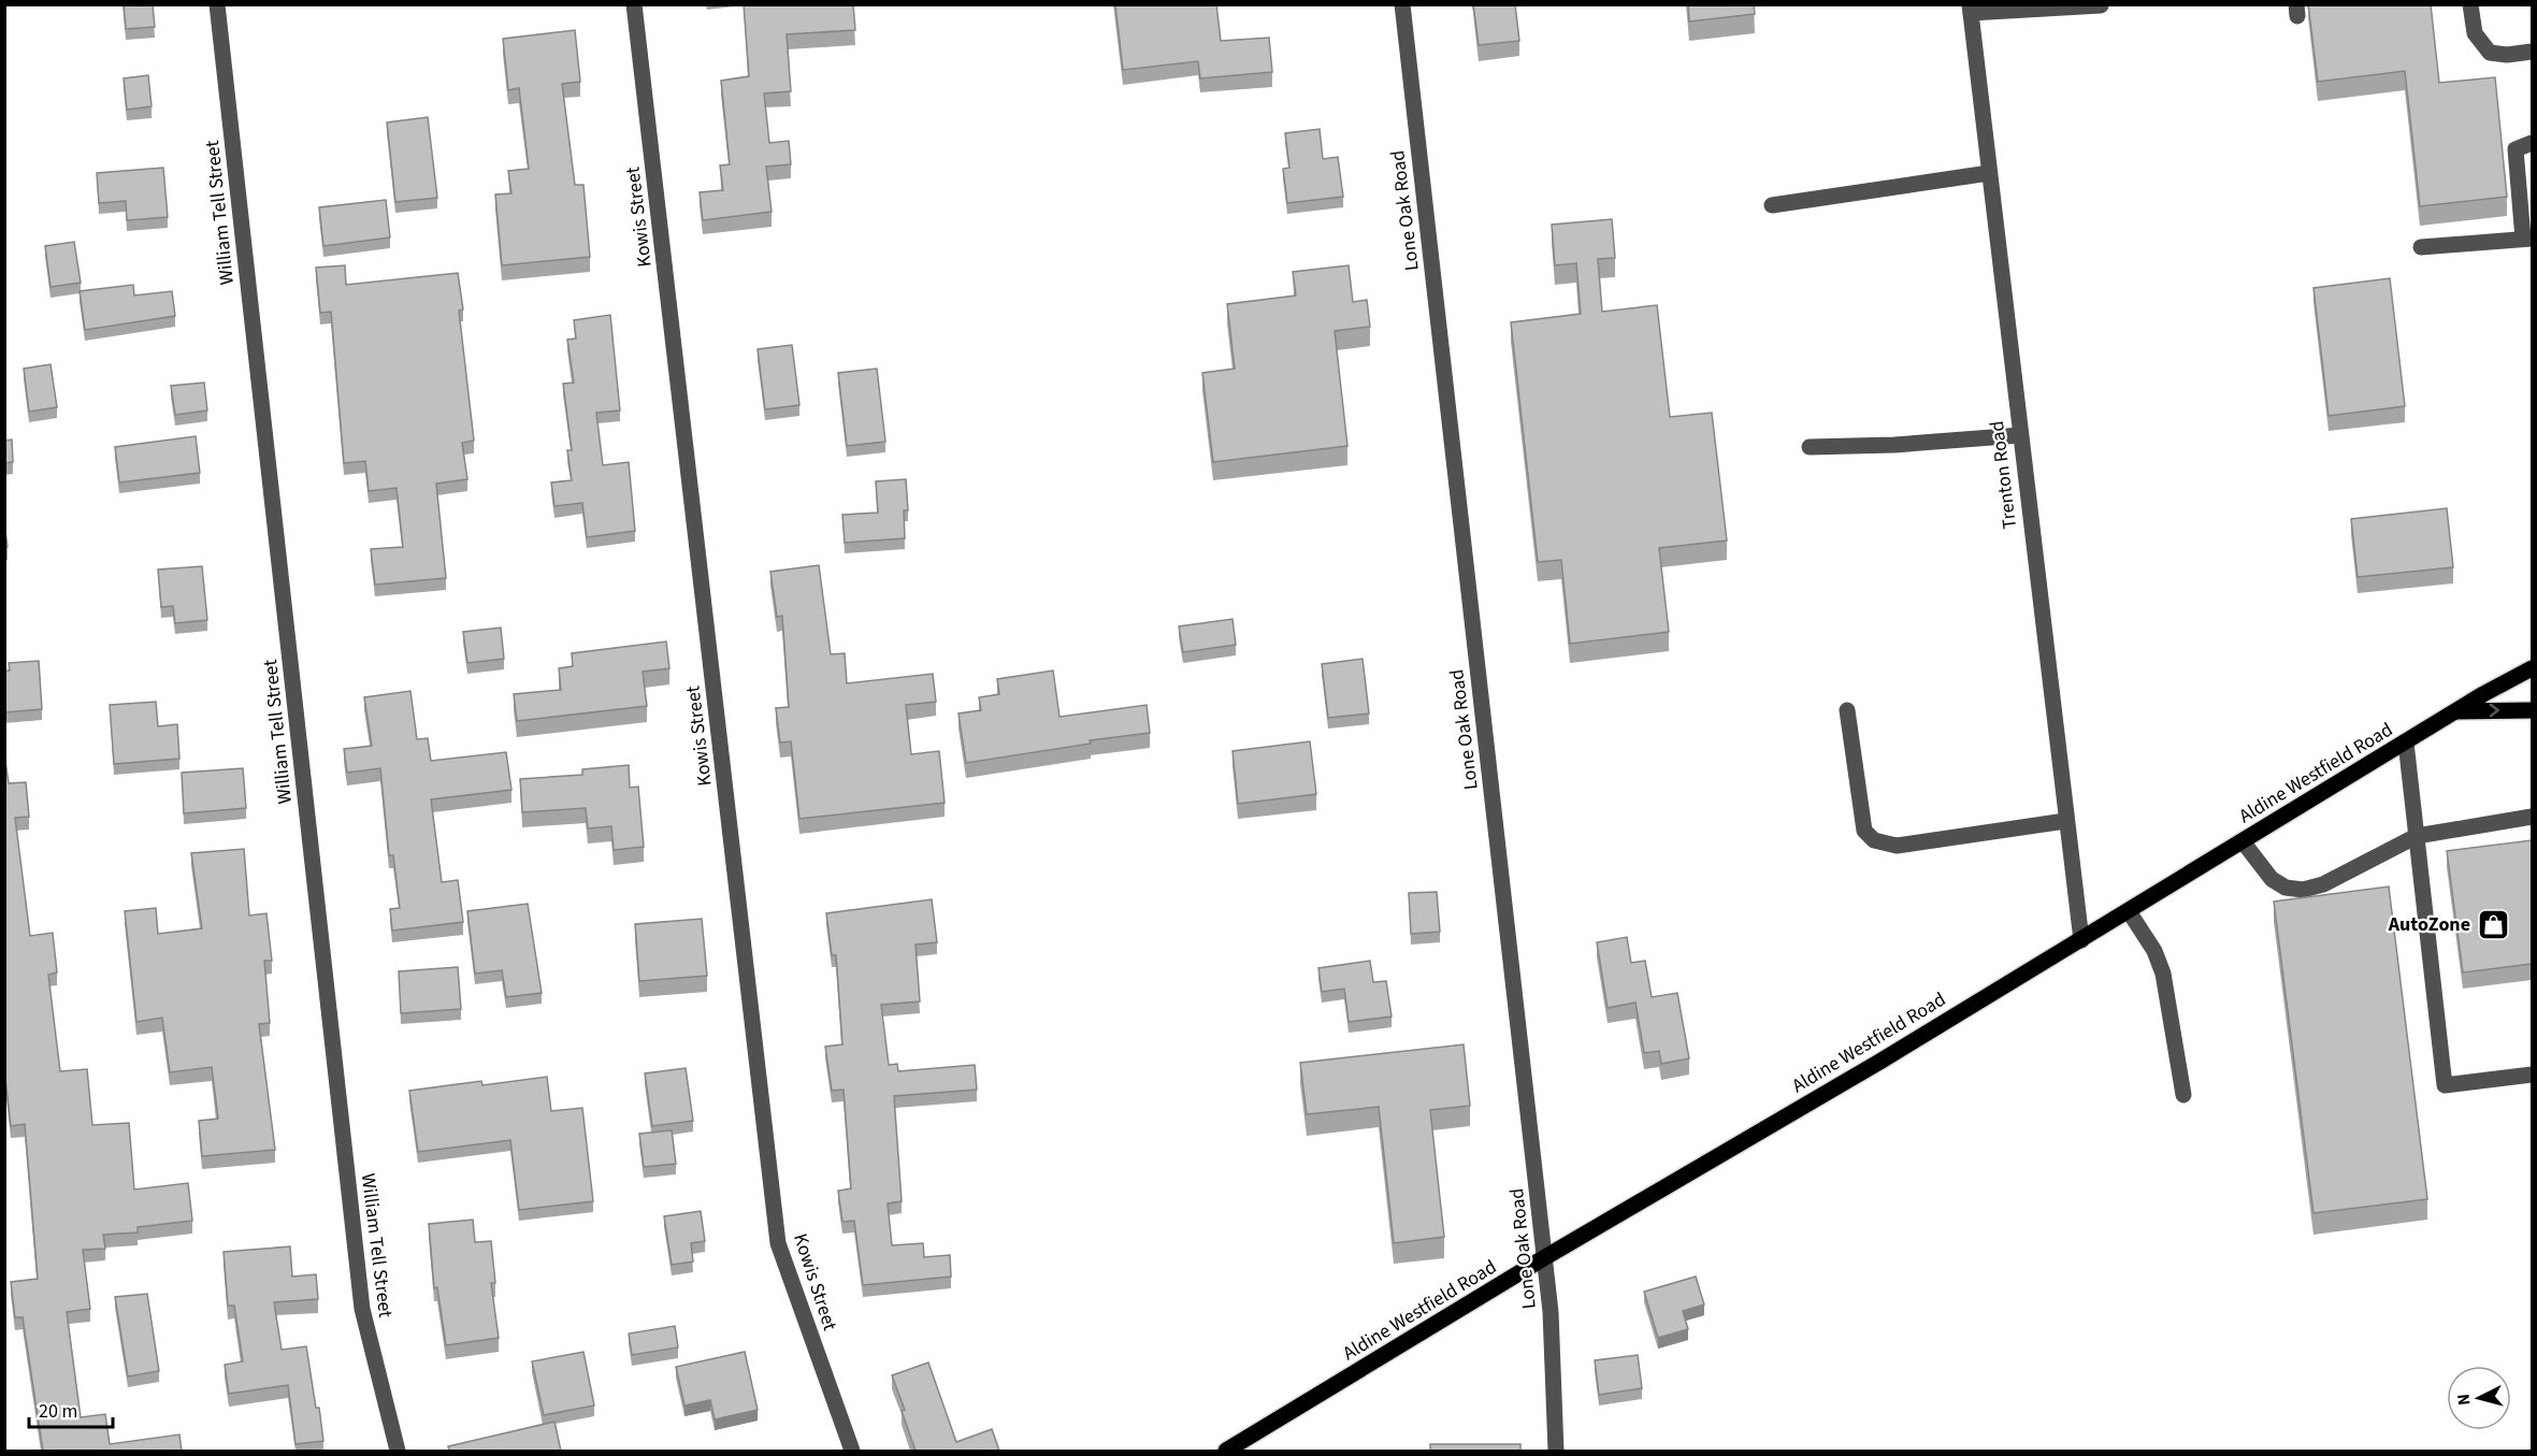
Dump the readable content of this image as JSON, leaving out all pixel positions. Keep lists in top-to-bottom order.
{
  "streets": {
    "main road": ["Aldine Westfield Road"],
    "street": [
      "Lone Oak Road",
      "William Tell Street",
      "Kowis Street",
      "Trenton Road"
    ]
  },
  "crossings": [
    ["Lone Oak Road", "Aldine Westfield Road"],
    ["Trenton Road", "Aldine Westfield Road"]
  ],
  "places": {
    "shop": ["AutoZone"]
  },
  "scale_bar": "20 m",
  "north": "left"
}
